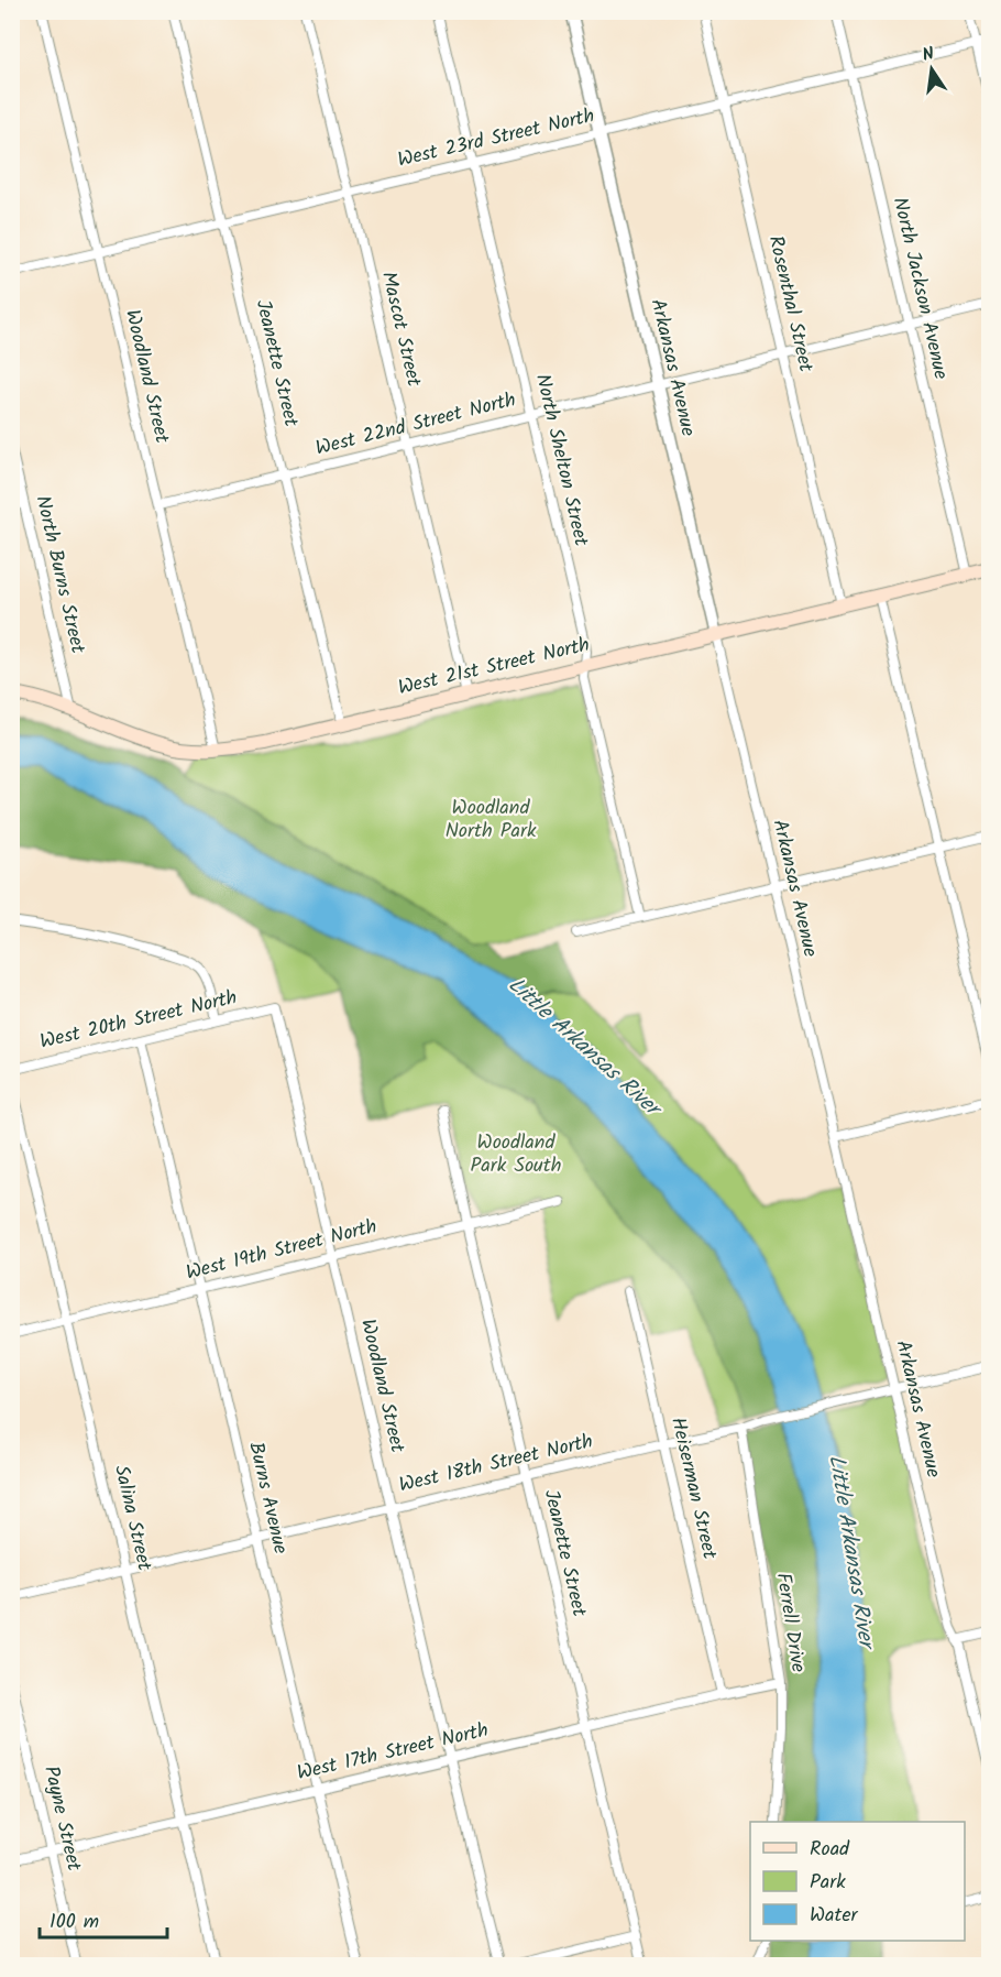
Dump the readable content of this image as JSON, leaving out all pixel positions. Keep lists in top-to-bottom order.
{
  "streets": {
    "main road": ["West 21st Street North"],
    "street": [
      "West 23rd Street North",
      "North Jackson Avenue",
      "Rosenthal Street",
      "Mascot Street",
      "Jeanette Street",
      "Arkansas Avenue",
      "Woodland Street",
      "West 22nd Street North",
      "North Shelton Street",
      "North Burns Street",
      "West 20th Street North",
      "West 19th Street North",
      "West 18th Street North",
      "Heiserman Street",
      "Burns Avenue",
      "Salina Street",
      "Ferrell Drive",
      "West 17th Street North",
      "Payne Street"
    ]
  },
  "crossings": [
    ["West 23rd Street North", "North Jackson Avenue"],
    ["West 23rd Street North", "Rosenthal Street"],
    ["West 23rd Street North", "Mascot Street"],
    ["West 23rd Street North", "Jeanette Street"],
    ["West 23rd Street North", "Arkansas Avenue"],
    ["West 23rd Street North", "Woodland Street"],
    ["West 23rd Street North", "North Shelton Street"],
    ["North Jackson Avenue", "West 22nd Street North"],
    ["North Jackson Avenue", "West 21st Street North"],
    ["Rosenthal Street", "West 22nd Street North"],
    ["Rosenthal Street", "West 21st Street North"],
    ["Mascot Street", "West 22nd Street North"],
    ["Mascot Street", "West 21st Street North"],
    ["Jeanette Street", "West 22nd Street North"],
    ["Jeanette Street", "West 21st Street North"],
    ["Jeanette Street", "West 19th Street North"],
    ["Jeanette Street", "West 18th Street North"],
    ["Jeanette Street", "West 17th Street North"],
    ["Arkansas Avenue", "West 22nd Street North"],
    ["Arkansas Avenue", "West 21st Street North"],
    ["Arkansas Avenue", "West 18th Street North"],
    ["Woodland Street", "West 22nd Street North"],
    ["Woodland Street", "West 21st Street North"],
    ["Woodland Street", "West 20th Street North"],
    ["Woodland Street", "West 19th Street North"],
    ["Woodland Street", "West 18th Street North"],
    ["Woodland Street", "West 17th Street North"],
    ["West 22nd Street North", "North Shelton Street"],
    ["North Shelton Street", "West 21st Street North"],
    ["North Burns Street", "West 21st Street North"],
    ["West 20th Street North", "Burns Avenue"],
    ["West 19th Street North", "Burns Avenue"],
    ["West 19th Street North", "Salina Street"],
    ["West 18th Street North", "Heiserman Street"],
    ["West 18th Street North", "Burns Avenue"],
    ["West 18th Street North", "Salina Street"],
    ["West 18th Street North", "Ferrell Drive"],
    ["Heiserman Street", "West 17th Street North"],
    ["Burns Avenue", "West 17th Street North"],
    ["Salina Street", "West 17th Street North"],
    ["Ferrell Drive", "West 17th Street North"],
    ["West 17th Street North", "Payne Street"]
  ],
  "water": ["Little Arkansas River"],
  "parks": ["Woodland North Park", "Woodland Park South"],
  "legend": ["Road", "Park", "Water"],
  "scale_bar": "100 m",
  "north": "top"
}
